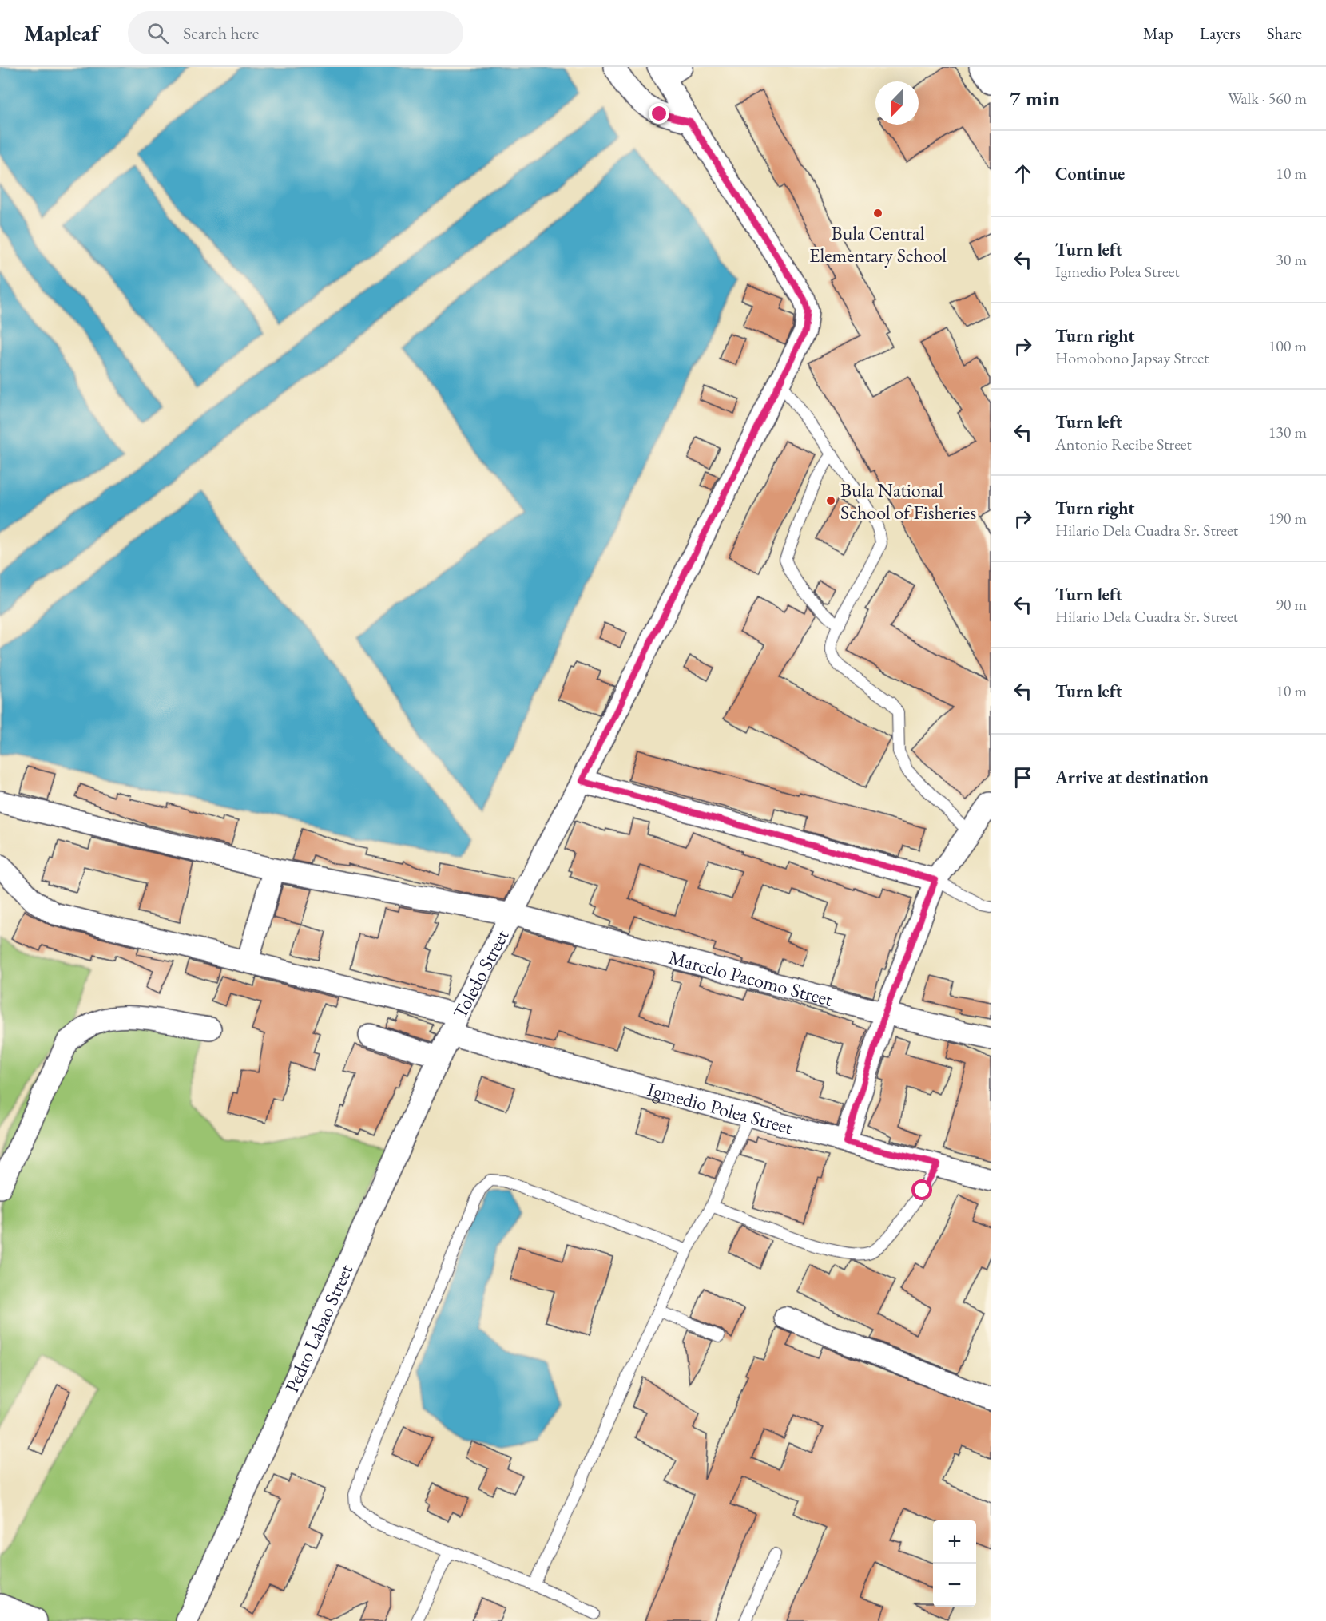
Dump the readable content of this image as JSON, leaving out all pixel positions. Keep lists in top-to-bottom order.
{
  "streets": {
    "street": [
      "Toledo Street",
      "Marcelo Pacomo Street",
      "Igmedio Polea Street",
      "Pedro Labao Street"
    ]
  },
  "crossings": [
    ["Toledo Street", "Marcelo Pacomo Street"],
    ["Toledo Street", "Igmedio Polea Street"],
    ["Toledo Street", "Pedro Labao Street"],
    ["Igmedio Polea Street", "Pedro Labao Street"]
  ],
  "places": ["Bula Central Elementary School", "Bula National School of Fisheries"],
  "north": "bottom left",
  "page": {
    "header": "Mapleaf",
    "search": "Search here",
    "nav": ["Map", "Layers", "Share"],
    "heading": ["7 min", "Walk · 560 m"],
    "list": [
      ["Continue", "10 m"],
      ["Turn left", "Igmedio Polea Street", "30 m"],
      ["Turn right", "Homobono Japsay Street", "100 m"],
      ["Turn left", "Antonio Recibe Street", "130 m"],
      ["Turn right", "Hilario Dela Cuadra Sr. Street", "190 m"],
      ["Turn left", "Hilario Dela Cuadra Sr. Street", "90 m"],
      ["Turn left", "10 m"],
      "Arrive at destination"
    ],
    "map_buttons": ["+", "−"]
  }
}
